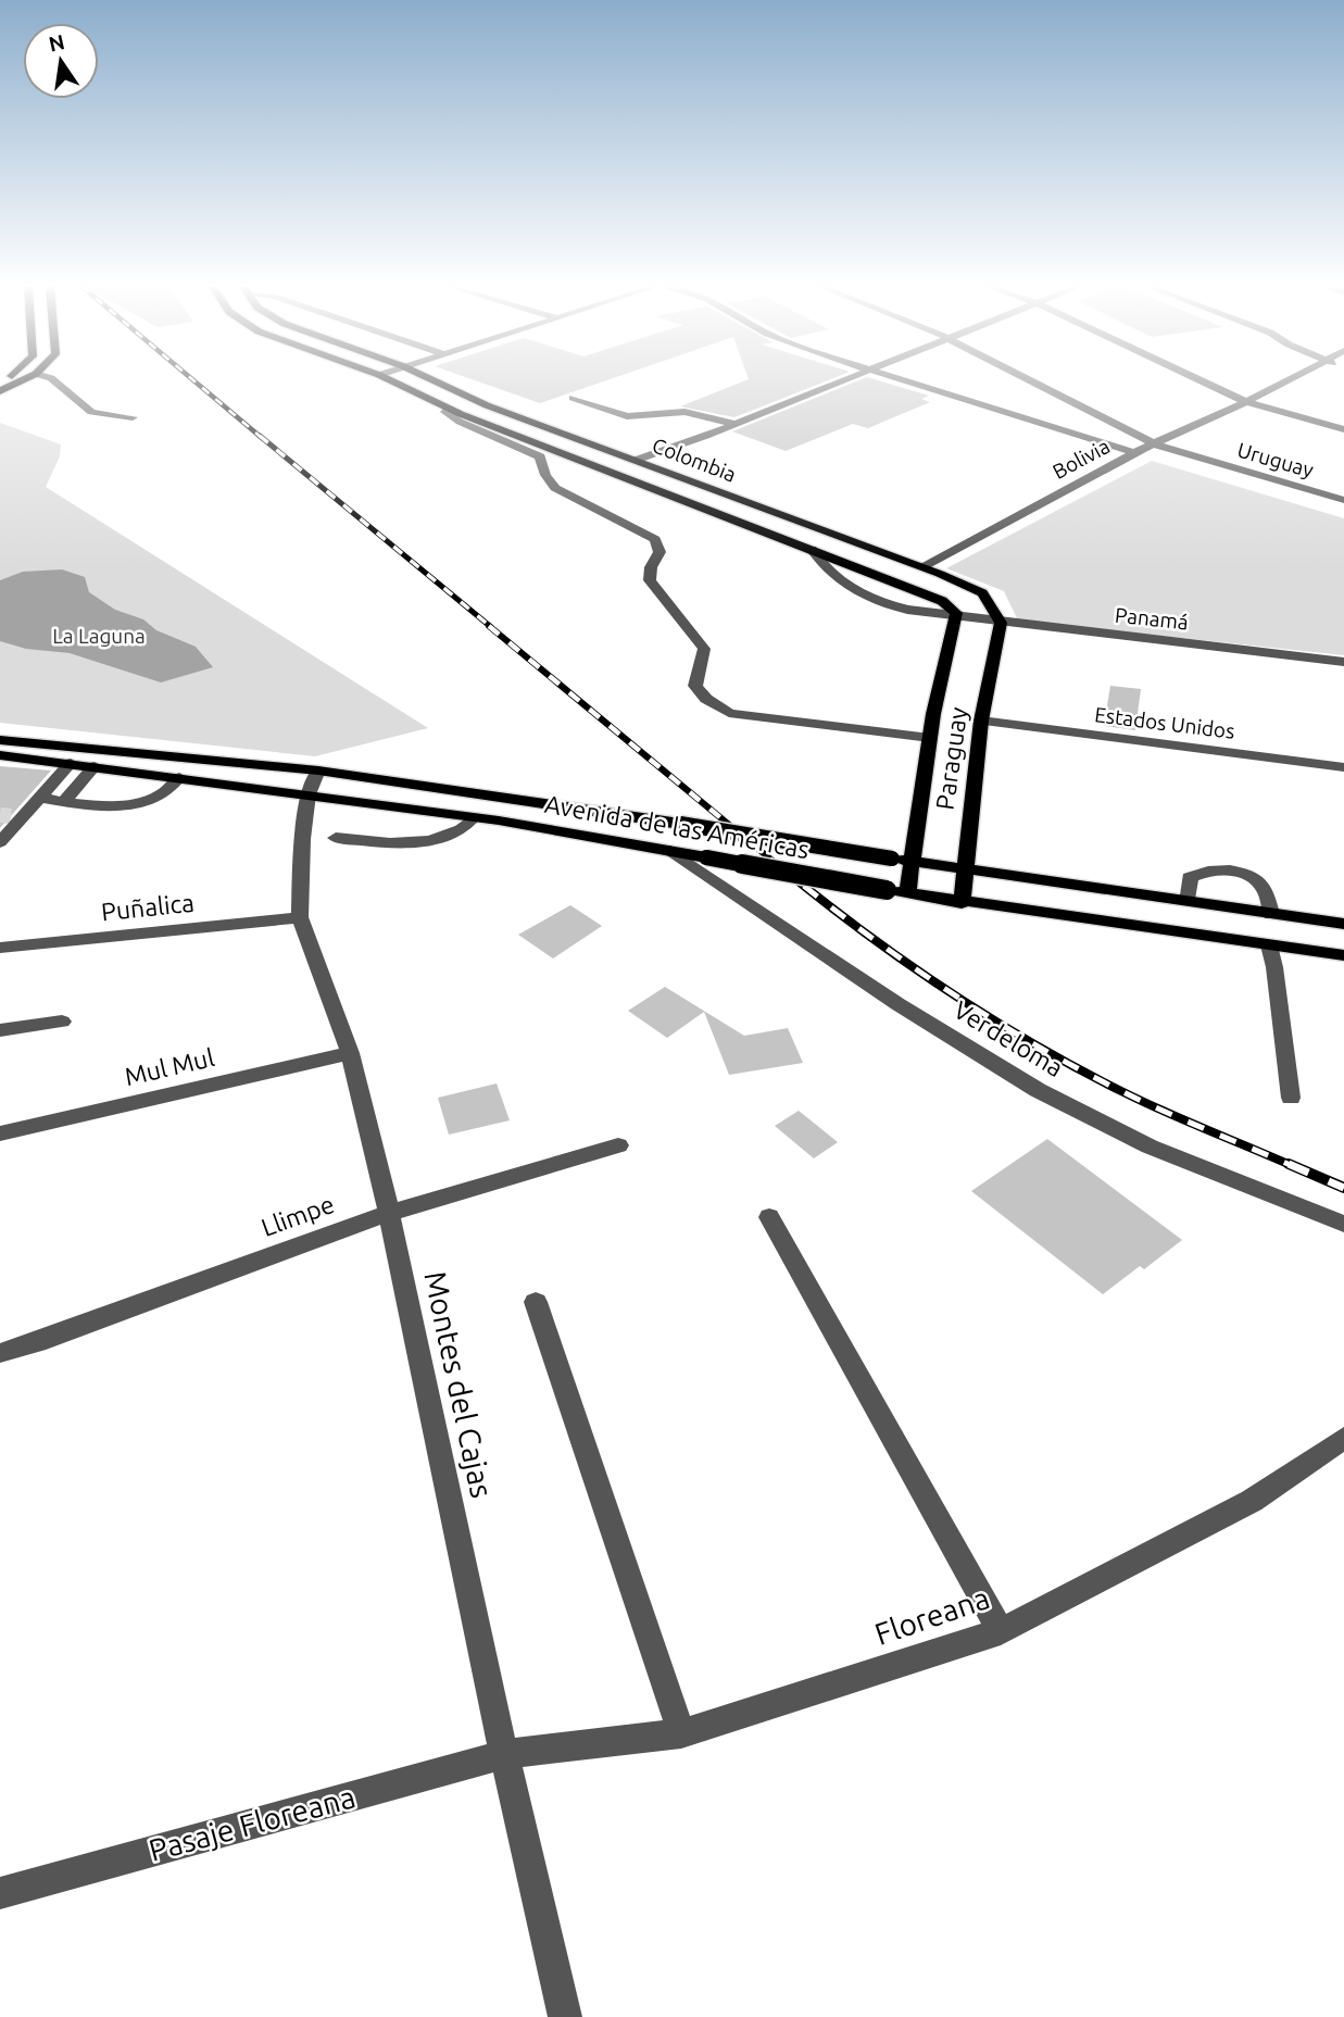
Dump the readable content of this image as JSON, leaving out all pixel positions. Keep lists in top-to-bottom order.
{
  "streets": {
    "main road": ["Colombia", "Paraguay", "Avenida de las Américas"],
    "street": [
      "Bolivia",
      "Uruguay",
      "Panamá",
      "Estados Unidos",
      "Puñalica",
      "Verdeloma",
      "Mul Mul",
      "Llimpe",
      "Montes del Cajas",
      "Floreana",
      "Pasaje Floreana"
    ]
  },
  "crossings": [
    ["Bolivia", "Colombia"],
    ["Bolivia", "Uruguay"],
    ["Colombia", "Panamá"],
    ["Colombia", "Paraguay"],
    ["Panamá", "Paraguay"],
    ["Estados Unidos", "Paraguay"],
    ["Paraguay", "Avenida de las Américas"],
    ["Avenida de las Américas", "Verdeloma"],
    ["Avenida de las Américas", "Montes del Cajas"],
    ["Puñalica", "Montes del Cajas"],
    ["Mul Mul", "Montes del Cajas"],
    ["Llimpe", "Montes del Cajas"],
    ["Montes del Cajas", "Floreana"],
    ["Montes del Cajas", "Pasaje Floreana"],
    ["Floreana", "Pasaje Floreana"]
  ],
  "parks": ["La Laguna"],
  "north": "top"
}
